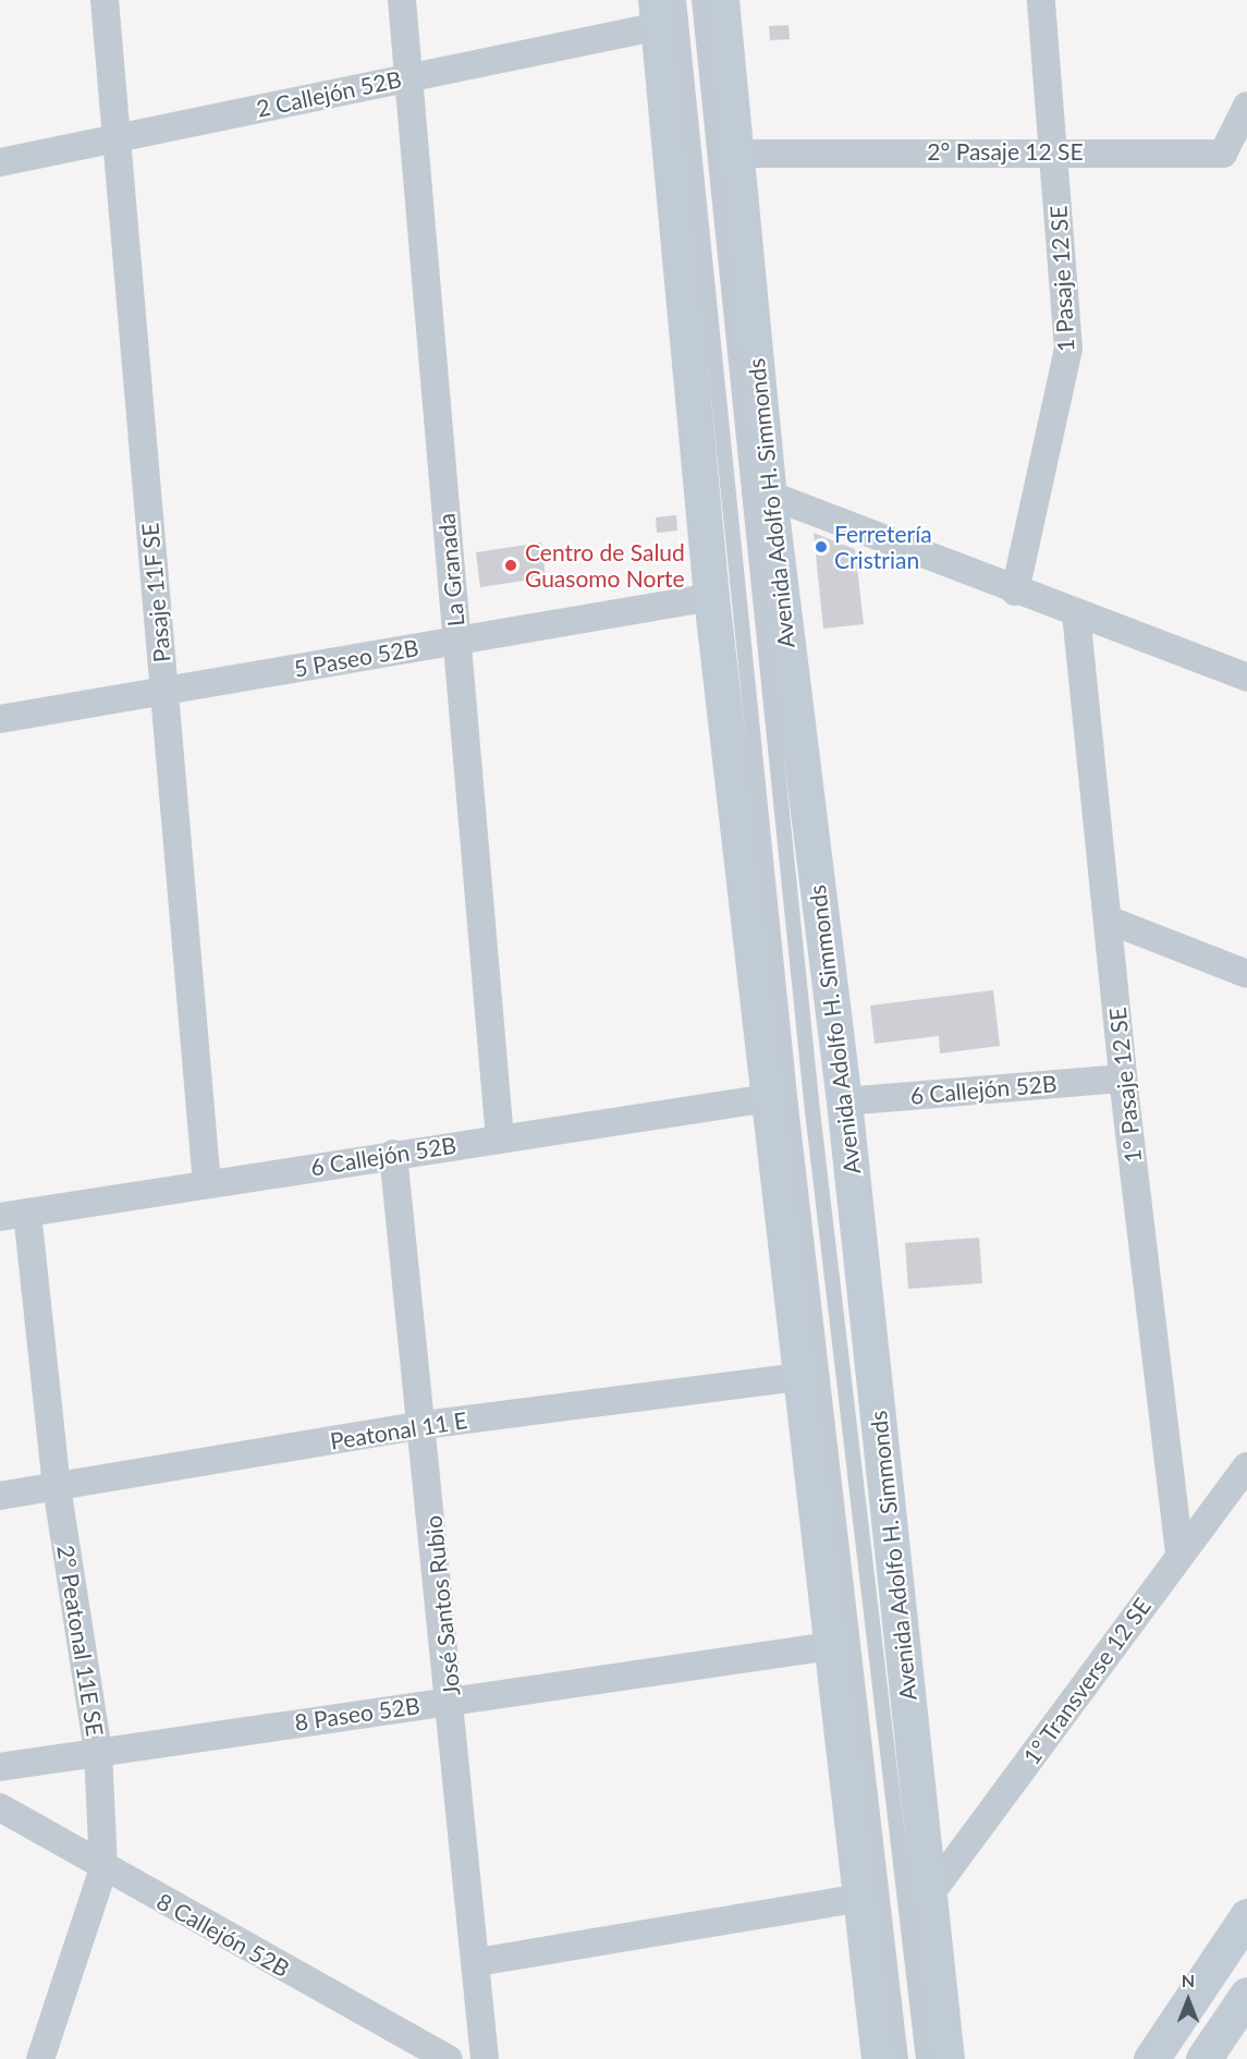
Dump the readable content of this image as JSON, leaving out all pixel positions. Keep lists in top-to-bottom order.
{
  "streets": {
    "main road": ["Avenida Adolfo H. Simmonds"],
    "street": [
      "2 Callejón 52B",
      "2° Pasaje 12 SE",
      "1 Pasaje 12 SE",
      "La Granada",
      "Pasaje 11F SE",
      "5 Paseo 52B",
      "1° Pasaje 12 SE",
      "6 Callejón 52B",
      "Peatonal 11 E",
      "José Santos Rubio",
      "2° Peatonal 11E SE",
      "1° Transverse 12 SE",
      "8 Paseo 52B",
      "8 Callejón 52B"
    ]
  },
  "crossings": [
    ["2 Callejón 52B", "Avenida Adolfo H. Simmonds"],
    ["2 Callejón 52B", "La Granada"],
    ["2 Callejón 52B", "Pasaje 11F SE"],
    ["2° Pasaje 12 SE", "1 Pasaje 12 SE"],
    ["2° Pasaje 12 SE", "Avenida Adolfo H. Simmonds"],
    ["Avenida Adolfo H. Simmonds", "6 Callejón 52B"],
    ["Avenida Adolfo H. Simmonds", "1° Transverse 12 SE"],
    ["La Granada", "5 Paseo 52B"],
    ["La Granada", "6 Callejón 52B"],
    ["Pasaje 11F SE", "5 Paseo 52B"],
    ["Pasaje 11F SE", "6 Callejón 52B"],
    ["1° Pasaje 12 SE", "6 Callejón 52B"],
    ["1° Pasaje 12 SE", "1° Transverse 12 SE"],
    ["6 Callejón 52B", "José Santos Rubio"],
    ["6 Callejón 52B", "2° Peatonal 11E SE"],
    ["Peatonal 11 E", "José Santos Rubio"],
    ["Peatonal 11 E", "2° Peatonal 11E SE"],
    ["José Santos Rubio", "8 Paseo 52B"],
    ["2° Peatonal 11E SE", "8 Paseo 52B"],
    ["2° Peatonal 11E SE", "8 Callejón 52B"]
  ],
  "places": ["Ferretería Cristrian", "Centro de Salud Guasomo Norte"],
  "north": "top"
}
